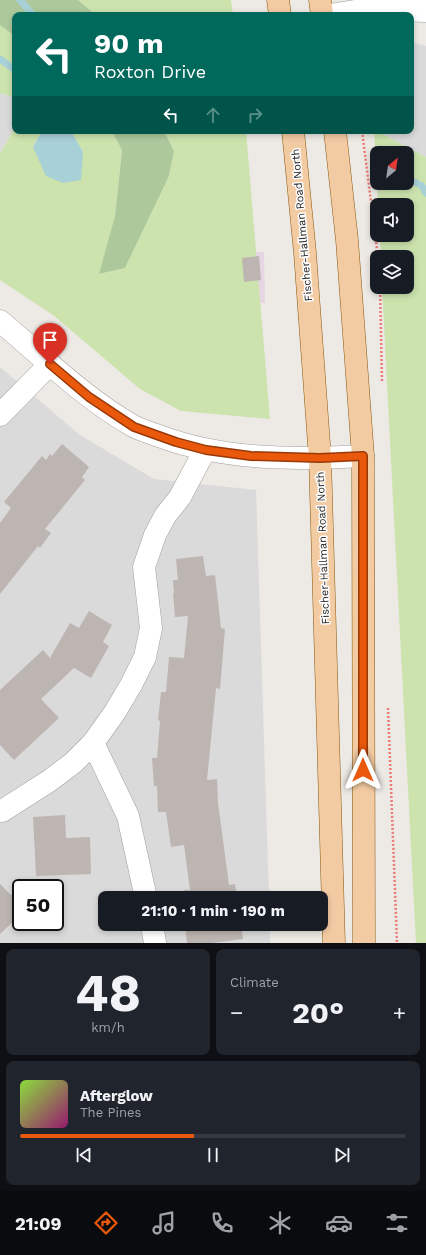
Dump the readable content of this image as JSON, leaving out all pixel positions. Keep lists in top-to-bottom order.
{
  "streets": {
    "main road": ["Fischer-Hallman Road North"]
  },
  "north": "top right",
  "page": {
    "turn": ["90 m", "Roxton Drive"],
    "limit": "50",
    "trip": "21:10 · 1 min · 190 m",
    "tile": [
      ["48", "km/h"],
      "Climate"
    ],
    "heat": ["−", "20°", "+"],
    "song": ["Afterglow", "The Pines"],
    "tabs": "21:09"
  }
}
